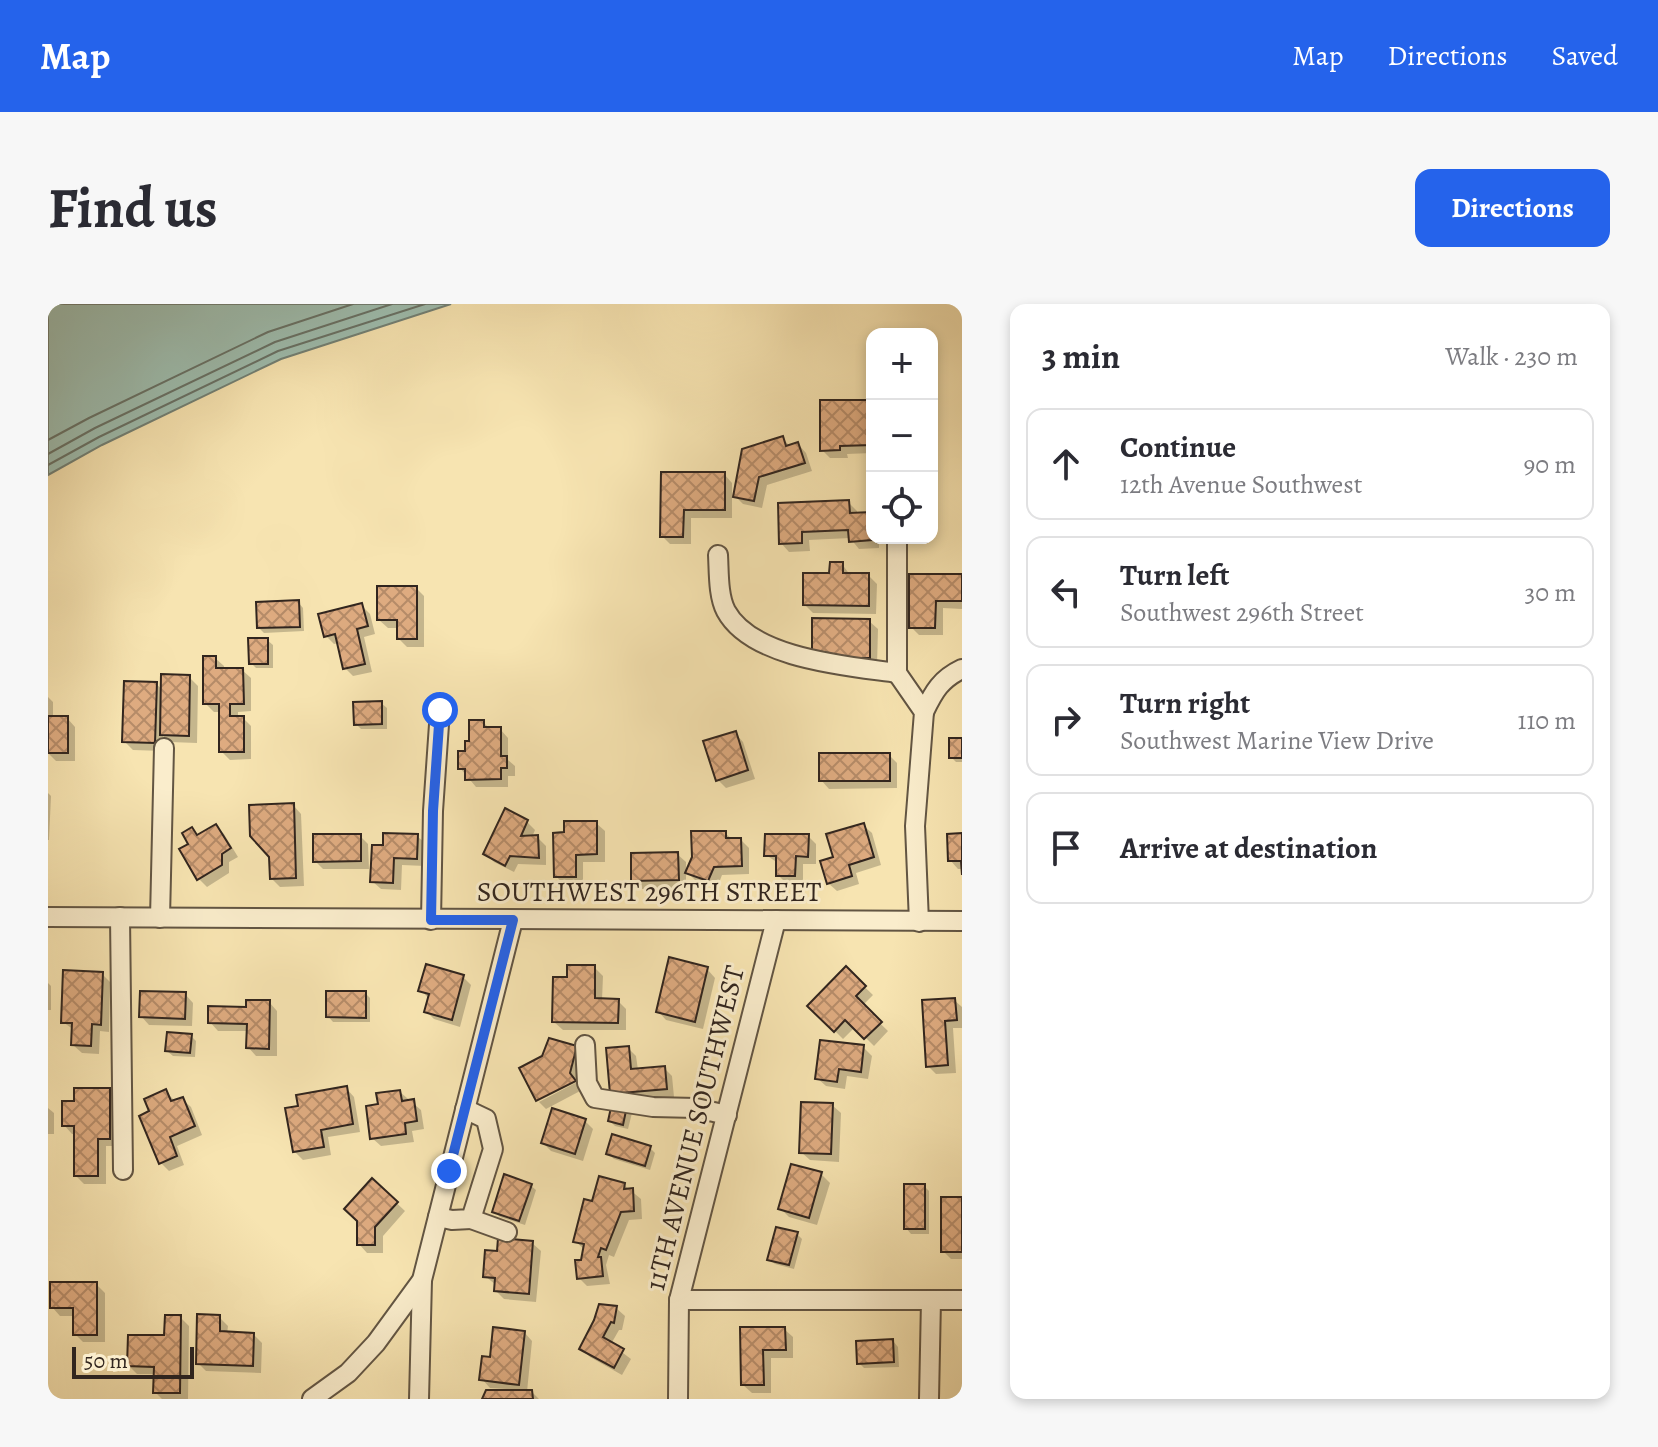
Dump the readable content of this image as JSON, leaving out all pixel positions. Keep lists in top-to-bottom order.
{
  "streets": {
    "street": ["SOUTHWEST 296TH STREET", "11TH AVENUE SOUTHWEST"]
  },
  "crossings": [
    ["SOUTHWEST 296TH STREET", "11TH AVENUE SOUTHWEST"]
  ],
  "scale_bar": "50 m",
  "page": {
    "header": "Map",
    "nav": ["Map", "Directions", "Saved"],
    "buttons": "Directions",
    "title": "Find us",
    "heading": ["3 min", "Walk · 230 m"],
    "map_buttons": ["+", "−"],
    "list": [
      ["Continue", "12th Avenue Southwest", "90 m"],
      ["Turn left", "Southwest 296th Street", "30 m"],
      ["Turn right", "Southwest Marine View Drive", "110 m"],
      "Arrive at destination"
    ],
    "scale": "50 m"
  }
}
